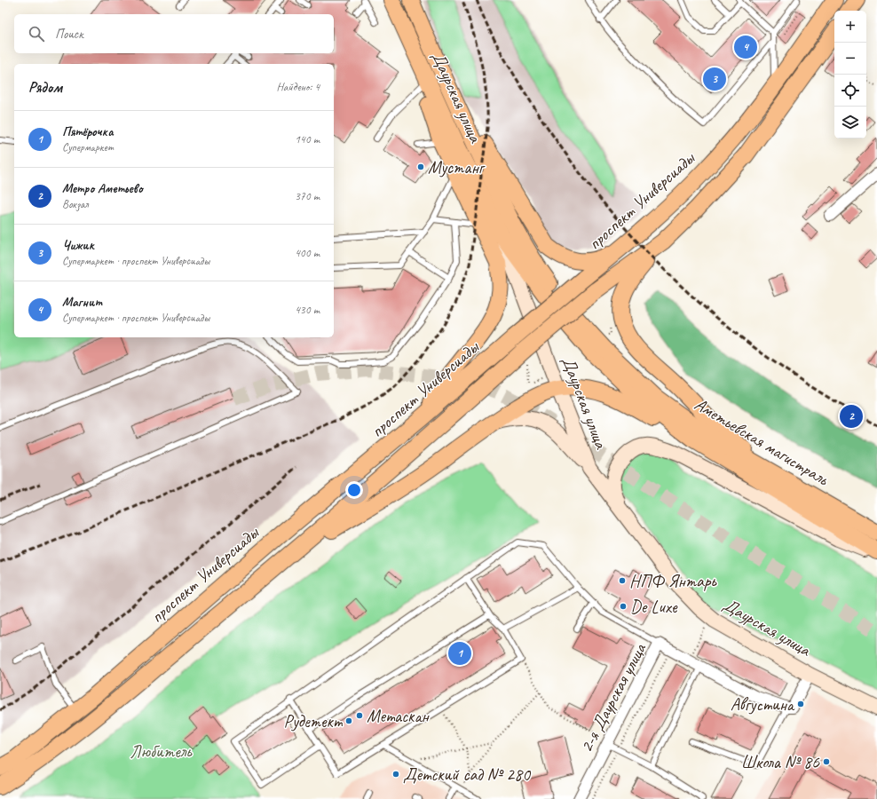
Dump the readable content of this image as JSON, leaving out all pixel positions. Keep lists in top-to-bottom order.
{
  "streets": {
    "main road": ["Даурская улица", "проспект Универсиады", "Аметьевская магистраль"],
    "street": ["2-я Даурская улица"]
  },
  "crossings": [
    ["Даурская улица", "Аметьевская магистраль"]
  ],
  "parks": ["Любитель"],
  "places": [
    "Мустанг",
    "НПФ Янтарь",
    "De Luxe",
    "Августина",
    "Метаскан",
    "Рудетект",
    "Школа № 86",
    "Детский сад № 280"
  ],
  "page": {
    "map_buttons": ["+", "−"],
    "search": "Поиск",
    "pins": [
      "4",
      "3",
      "2",
      "1"
    ],
    "heading": ["Рядом", "Найдено: 4"],
    "list": [
      {
        "mark": "1",
        "name": "Пятёрочка",
        "note": "Супермаркет",
        "value": "140 m"
      },
      {
        "mark": "2",
        "name": "Метро Аметьево",
        "note": "Вокзал",
        "value": "370 m"
      },
      {
        "mark": "3",
        "name": "Чижик",
        "note": "Супермаркет · проспект Универсиады",
        "value": "400 m"
      },
      {
        "mark": "4",
        "name": "Магнит",
        "note": "Супермаркет · проспект Универсиады",
        "value": "430 m"
      }
    ]
  }
}
